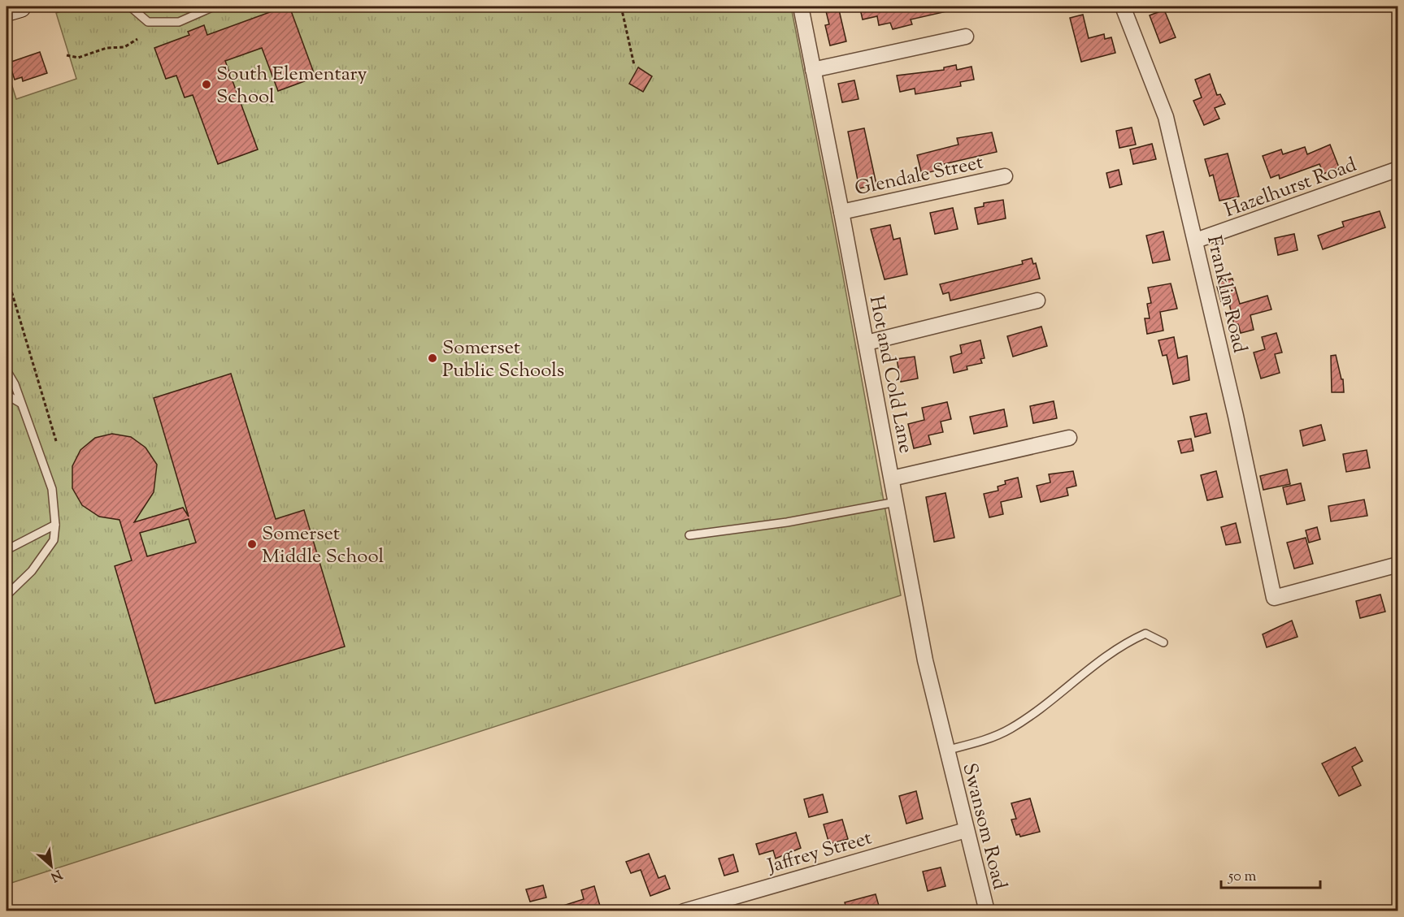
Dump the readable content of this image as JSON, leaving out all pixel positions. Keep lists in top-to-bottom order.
{
  "streets": {
    "street": [
      "Glendale Street",
      "Hazelhurst Road",
      "Franklin Road",
      "Hot and Cold Lane",
      "Swansom Road",
      "Jaffrey Street"
    ]
  },
  "crossings": [
    ["Glendale Street", "Hot and Cold Lane"],
    ["Hazelhurst Road", "Franklin Road"],
    ["Hot and Cold Lane", "Swansom Road"],
    ["Swansom Road", "Jaffrey Street"]
  ],
  "places": ["South Elementary School", "Somerset Public Schools", "Somerset Middle School"],
  "scale_bar": "50 m",
  "north": "bottom right"
}
